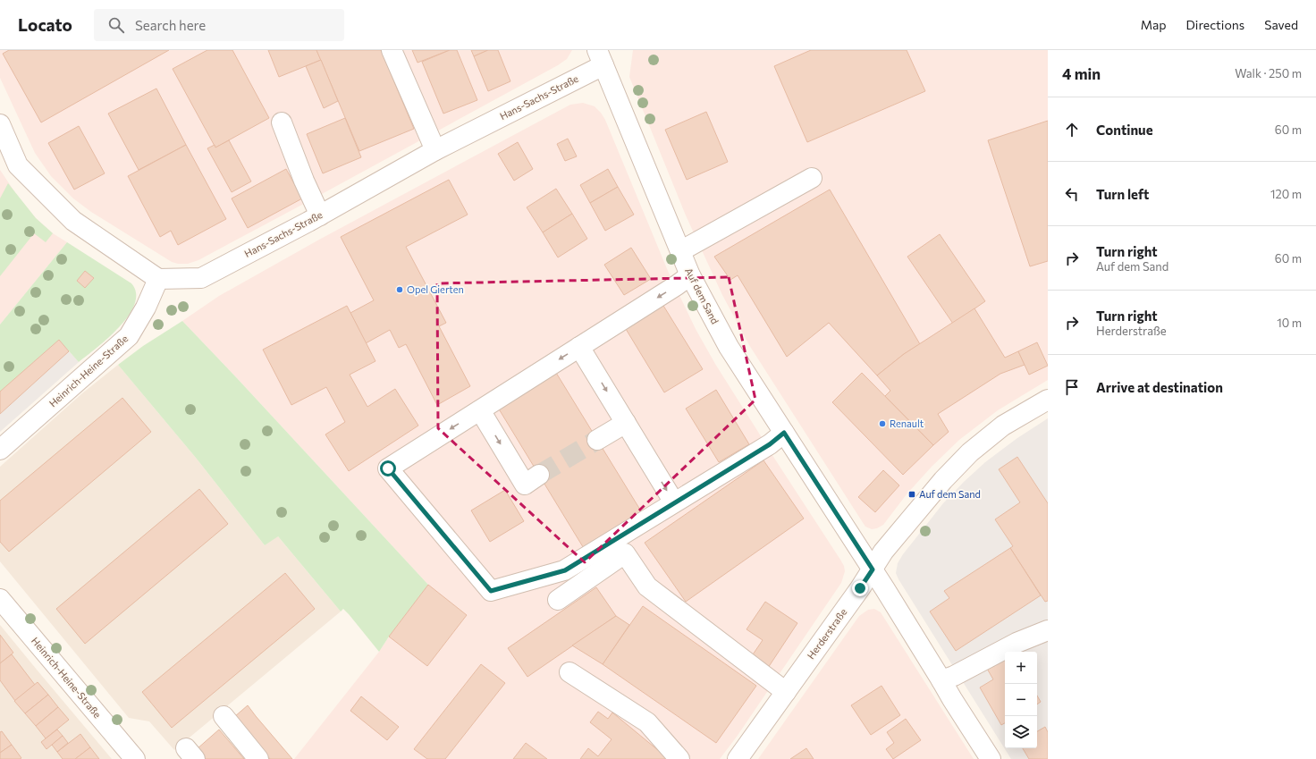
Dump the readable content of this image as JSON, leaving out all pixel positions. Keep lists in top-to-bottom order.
{
  "streets": {
    "street": [
      "Hans-Sachs-Straße",
      "Auf dem Sand",
      "Heinrich-Heine-Straße",
      "Herderstraße"
    ]
  },
  "crossings": [
    ["Hans-Sachs-Straße", "Auf dem Sand"],
    ["Hans-Sachs-Straße", "Heinrich-Heine-Straße"],
    ["Auf dem Sand", "Herderstraße"]
  ],
  "places": {
    "other": ["Opel Gierten", "Renault"],
    "transit": ["Auf dem Sand"]
  },
  "page": {
    "header": "Locato",
    "search": "Search here",
    "nav": ["Map", "Directions", "Saved"],
    "heading": ["4 min", "Walk · 250 m"],
    "list": [
      ["Continue", "60 m"],
      ["Turn left", "120 m"],
      ["Turn right", "Auf dem Sand", "60 m"],
      ["Turn right", "Herderstraße", "10 m"],
      "Arrive at destination"
    ],
    "map_buttons": ["+", "−"]
  }
}
